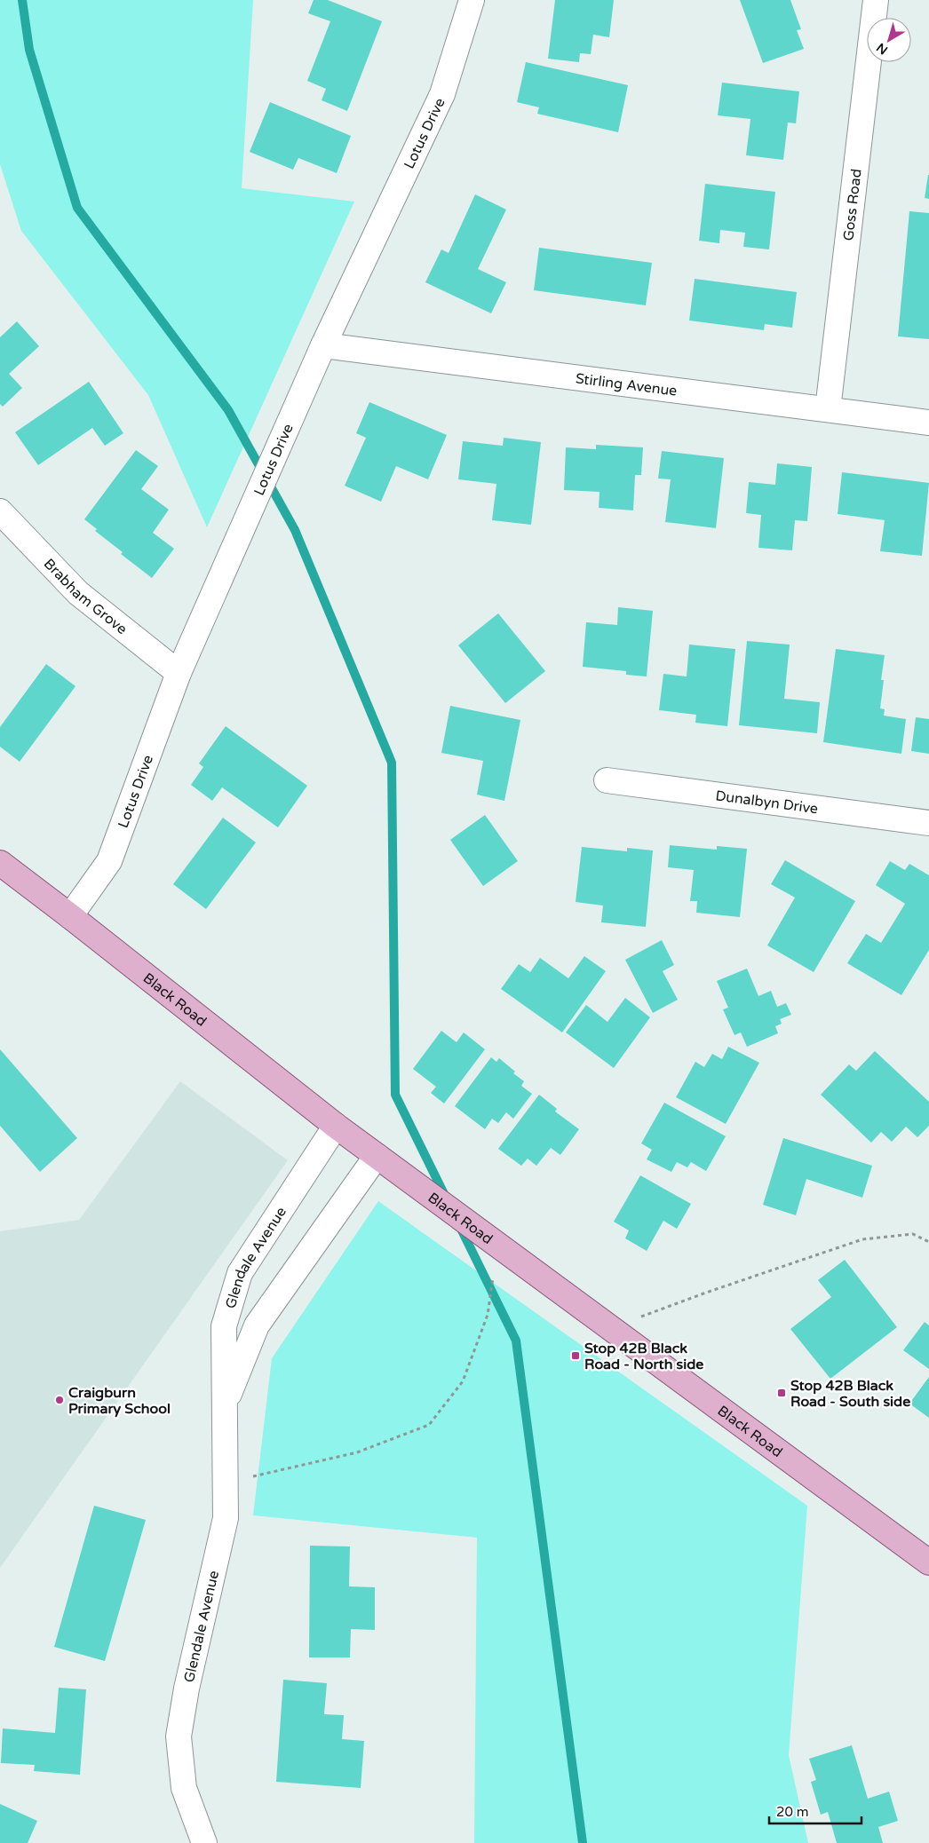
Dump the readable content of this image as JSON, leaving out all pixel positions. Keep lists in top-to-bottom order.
{
  "streets": {
    "main road": ["Black Road"],
    "street": [
      "Lotus Drive",
      "Goss Road",
      "Stirling Avenue",
      "Brabham Grove",
      "Dunalbyn Drive",
      "Glendale Avenue"
    ]
  },
  "crossings": [
    ["Lotus Drive", "Stirling Avenue"],
    ["Lotus Drive", "Brabham Grove"],
    ["Lotus Drive", "Black Road"],
    ["Goss Road", "Stirling Avenue"],
    ["Black Road", "Glendale Avenue"]
  ],
  "places": {
    "transit": ["Stop 42B Black Road - North side", "Stop 42B Black Road - South side"],
    "other": ["Craigburn Primary School"]
  },
  "scale_bar": "20 m",
  "north": "bottom left"
}
